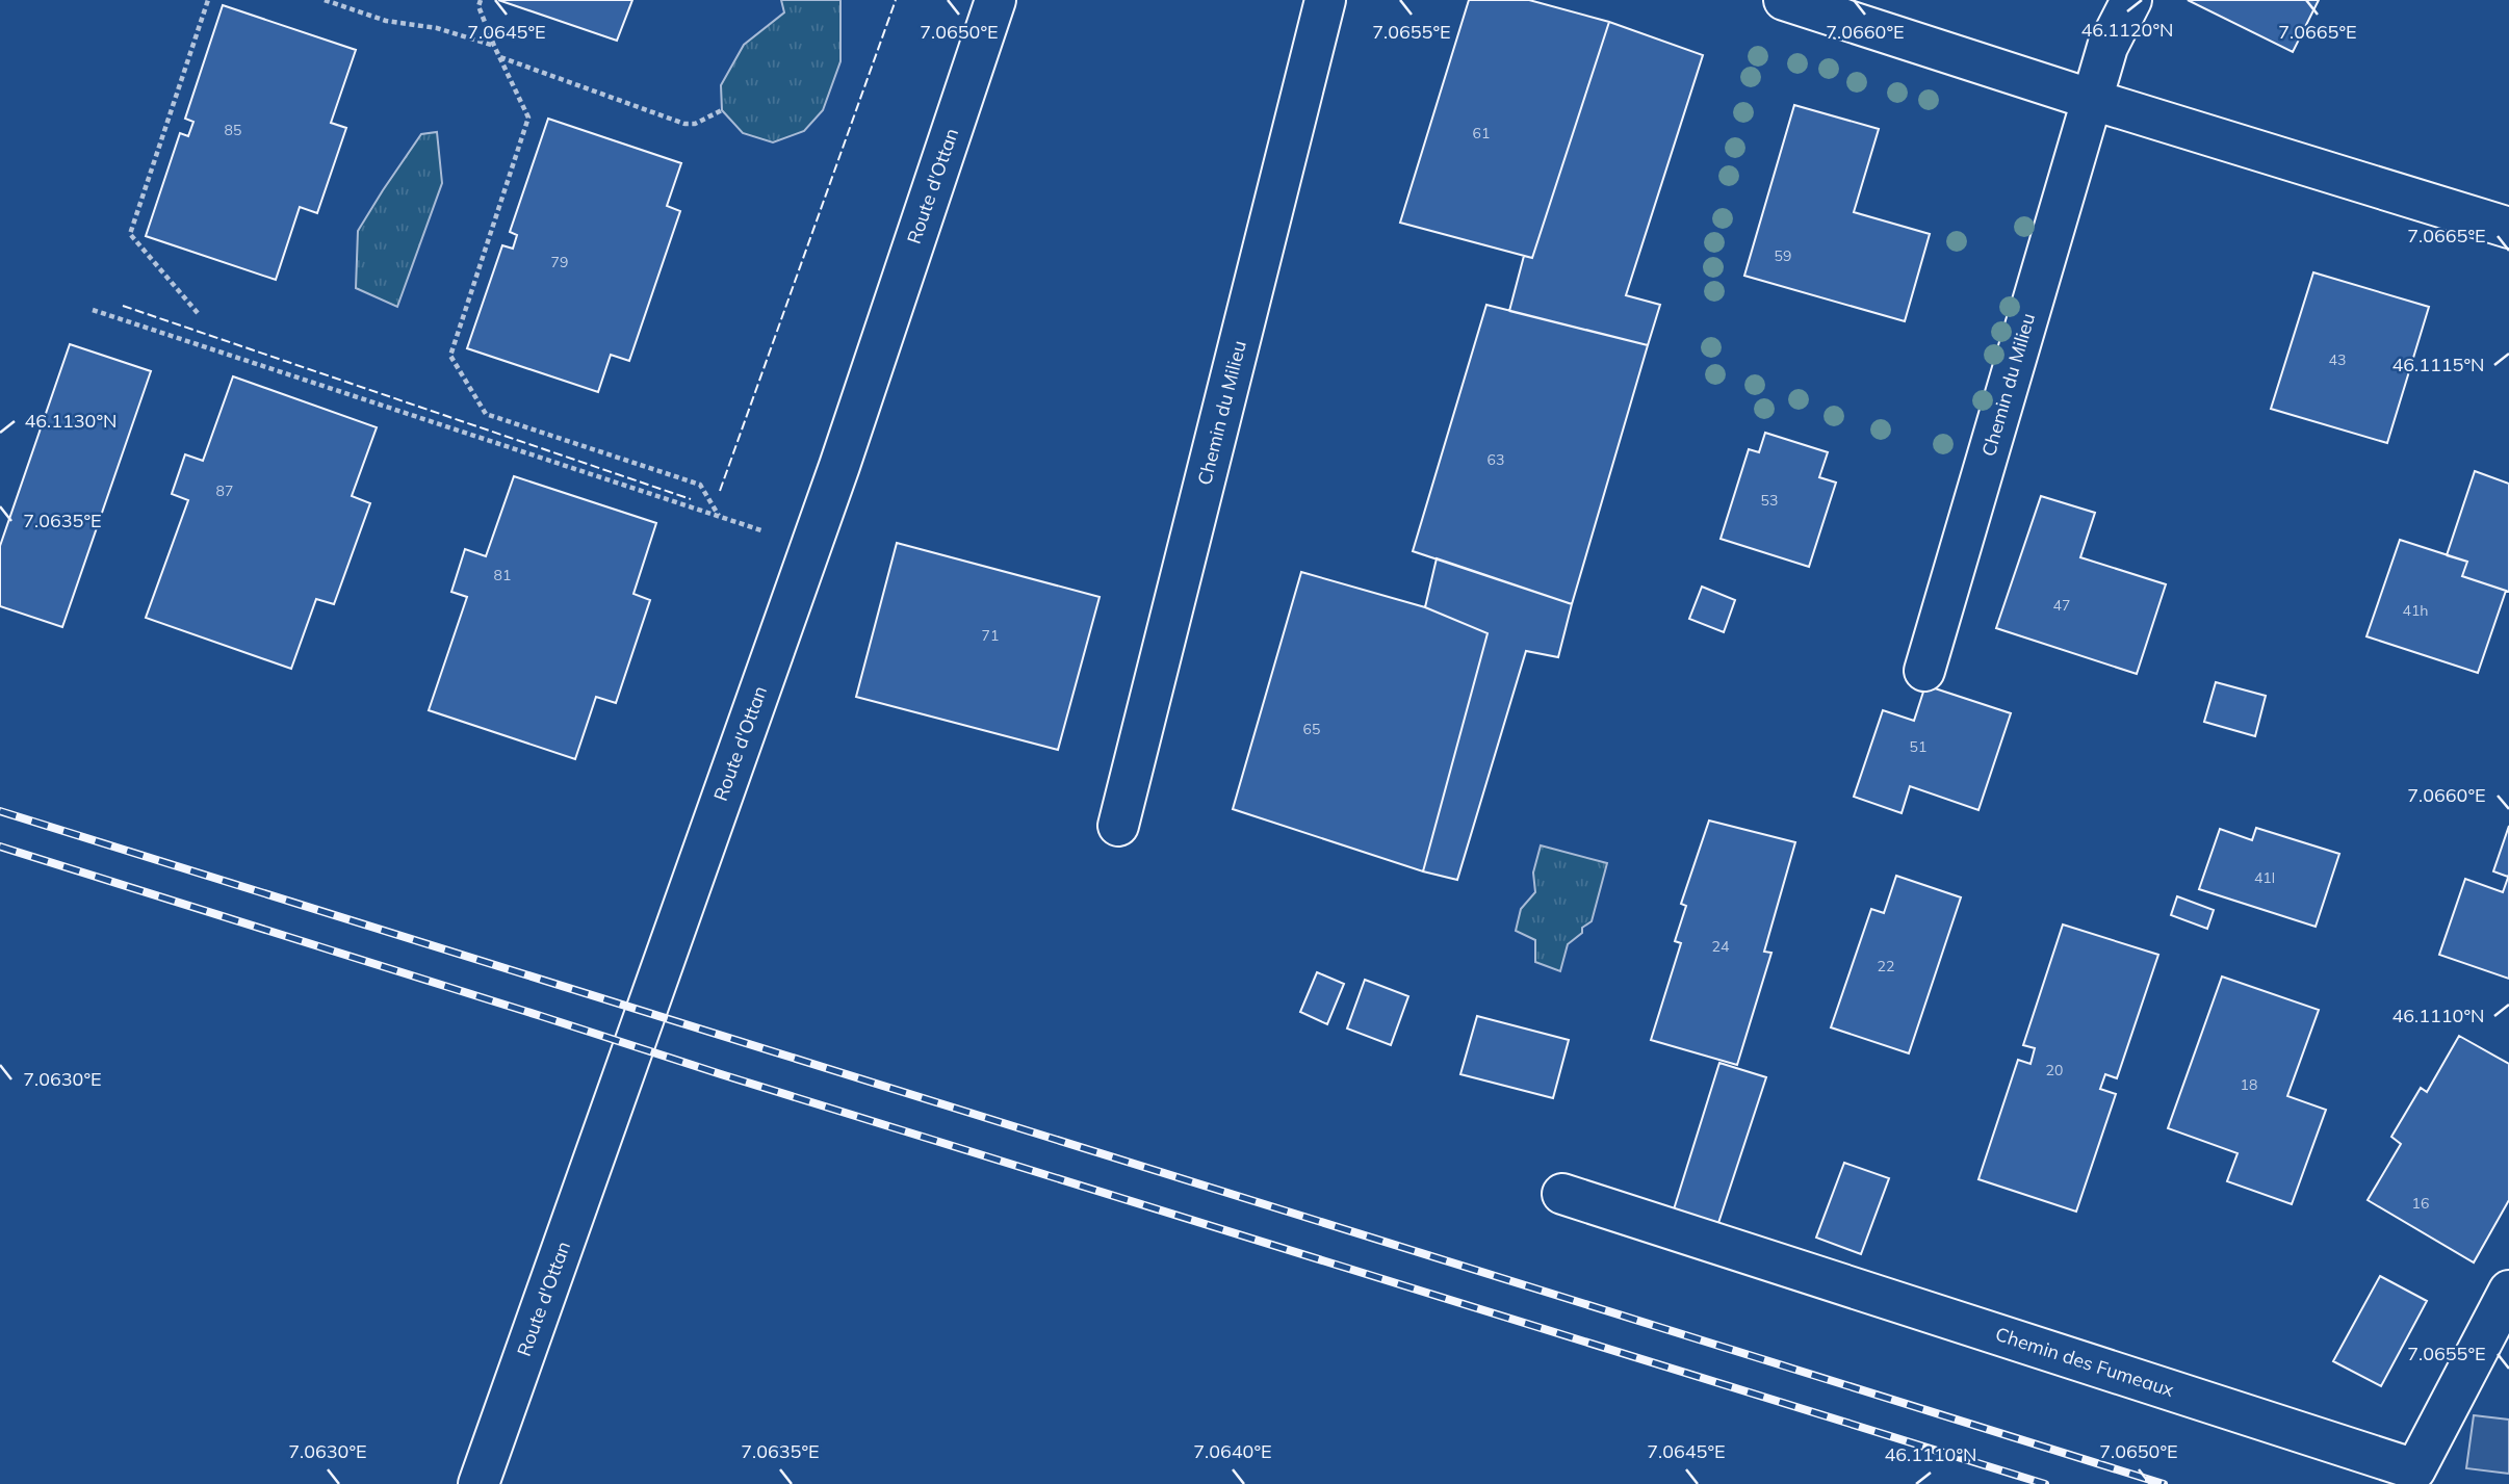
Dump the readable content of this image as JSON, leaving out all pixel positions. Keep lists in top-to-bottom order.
{
  "streets": {
    "street": ["Route d'Ottan", "Chemin du Milieu", "Chemin des Fumeaux"]
  },
  "house_numbers": [
    "85",
    "61",
    "59",
    "79",
    "43",
    "63",
    "87",
    "53",
    "81",
    "47",
    "41h",
    "71",
    "65",
    "51",
    "41l",
    "24",
    "22",
    "20",
    "18",
    "16"
  ],
  "coordinates": [
    "46.1120°N",
    "7.0645°E",
    "7.0650°E",
    "7.0655°E",
    "7.0660°E",
    "7.0665°E",
    "46.1115°N",
    "46.1130°N",
    "7.0635°E",
    "46.1110°N",
    "7.0630°E",
    "7.0640°E"
  ]
}
